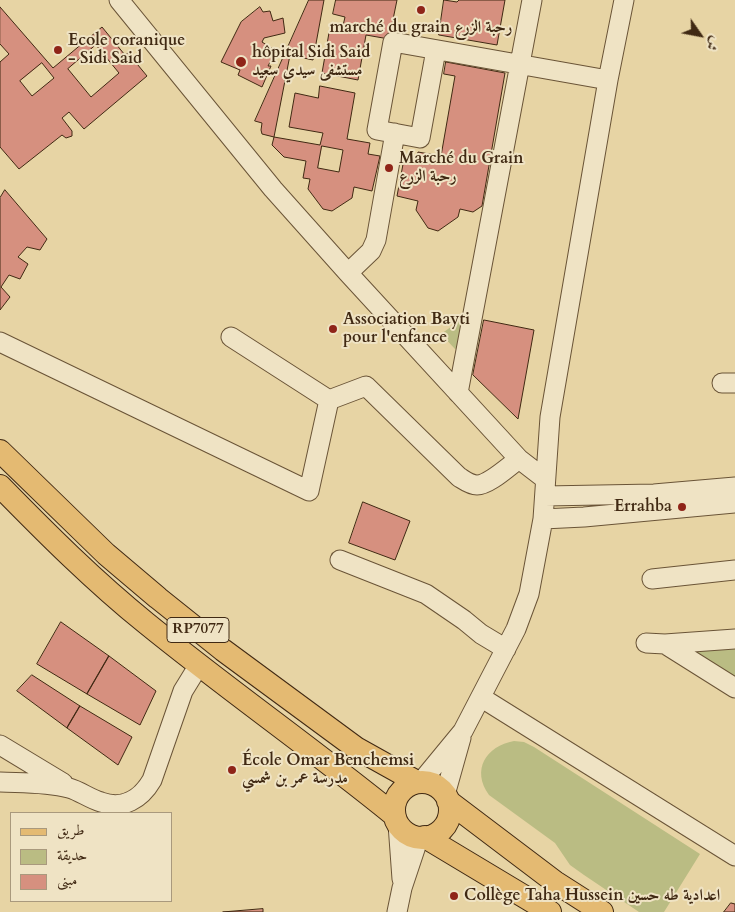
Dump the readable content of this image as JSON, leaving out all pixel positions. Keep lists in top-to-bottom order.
{
  "streets": {
    "main road": ["RP7077"]
  },
  "places": [
    "marché du grain رحبة الزرع",
    "Ecole coranique - Sidi Said",
    "hôpital Sidi Said مستشفى سيدي سعيد",
    "Marché du Grain رحبة الزرع",
    "Association Bayti pour l'enfance",
    "Errahba",
    "École Omar Benchemsi مدرسة عمر بن شمسي",
    "Collège Taha Hussein اعدادية طه حسين"
  ],
  "legend": ["طريق", "حديقة", "مبنى"],
  "north": "bottom right"
}
